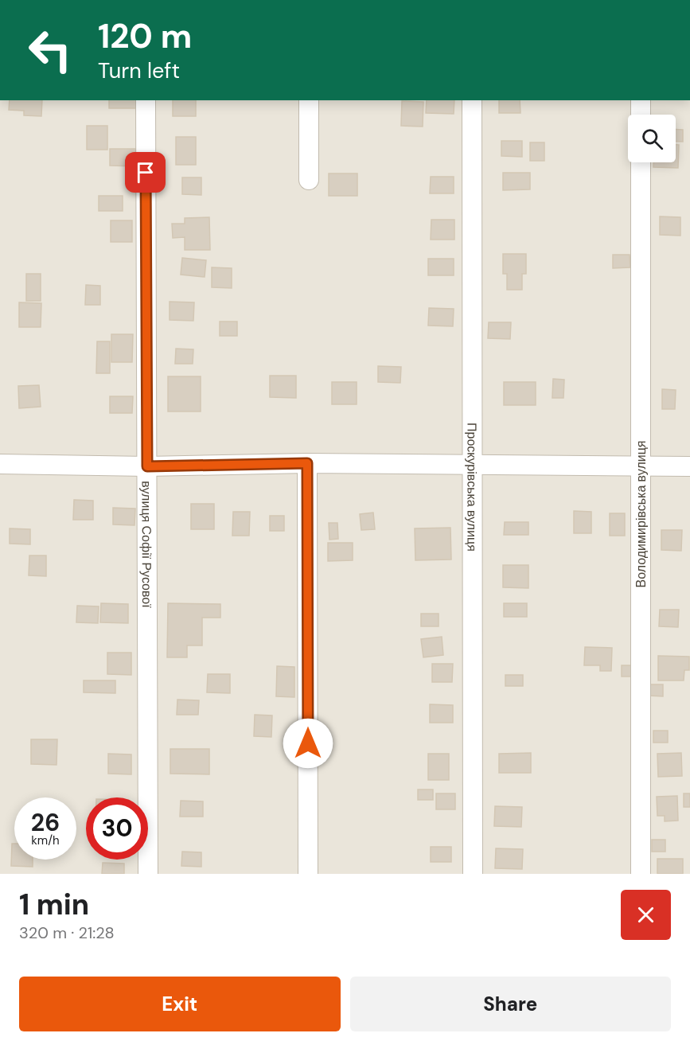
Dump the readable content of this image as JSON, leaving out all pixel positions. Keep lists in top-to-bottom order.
{
  "streets": {
    "street": ["Проскурівська вулиця", "Володимирівська вулиця", "вулиця Софії Русової"]
  },
  "page": {
    "turn": ["120 m", "Turn left"],
    "speed": "26 km/h",
    "limit": "30",
    "heading": ["1 min", "320 m · 21:28"],
    "buttons": ["Exit", "Share"]
  }
}
